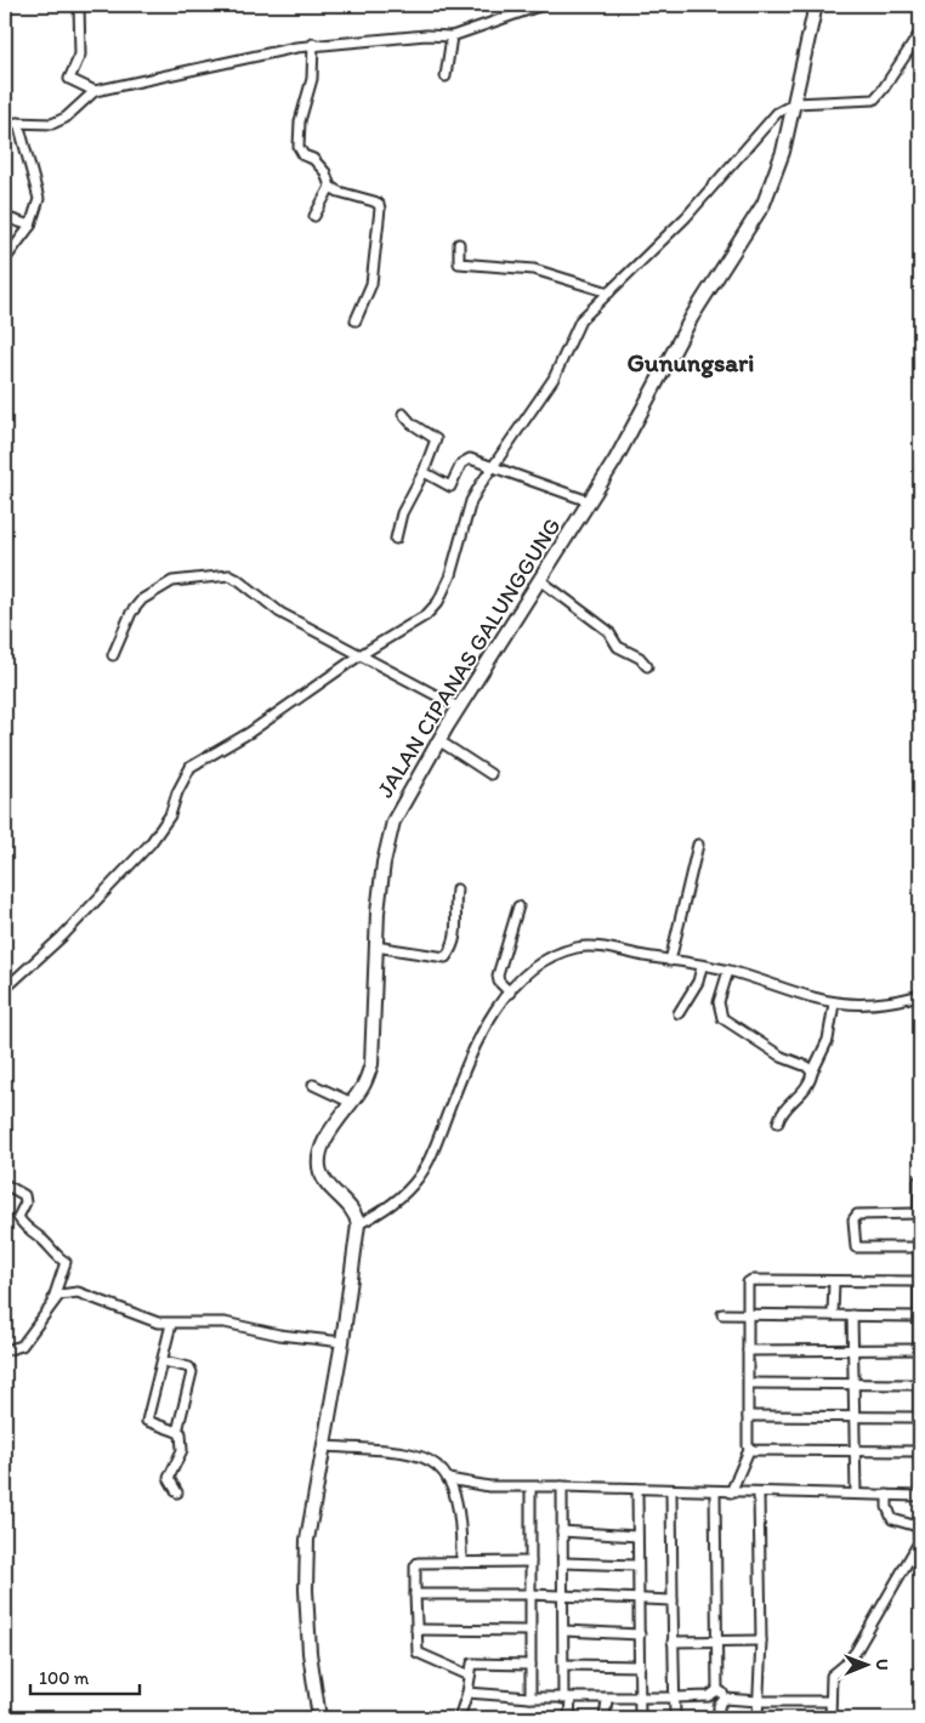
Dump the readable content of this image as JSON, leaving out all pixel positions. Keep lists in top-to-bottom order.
{
  "streets": {
    "street": ["JALAN CIPANAS GALUNGGUNG"]
  },
  "districts": ["Gunungsari"],
  "scale_bar": "100 m",
  "north": "right"
}
